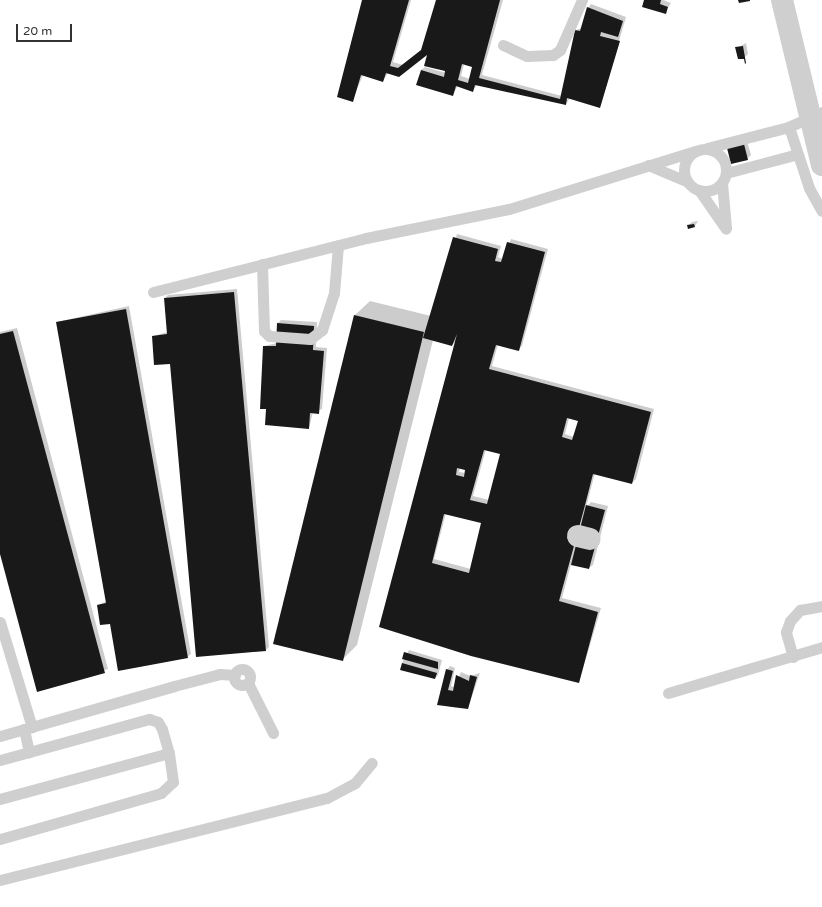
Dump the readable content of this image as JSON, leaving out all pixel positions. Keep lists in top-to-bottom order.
{
  "scale_bar": "20 m"
}
